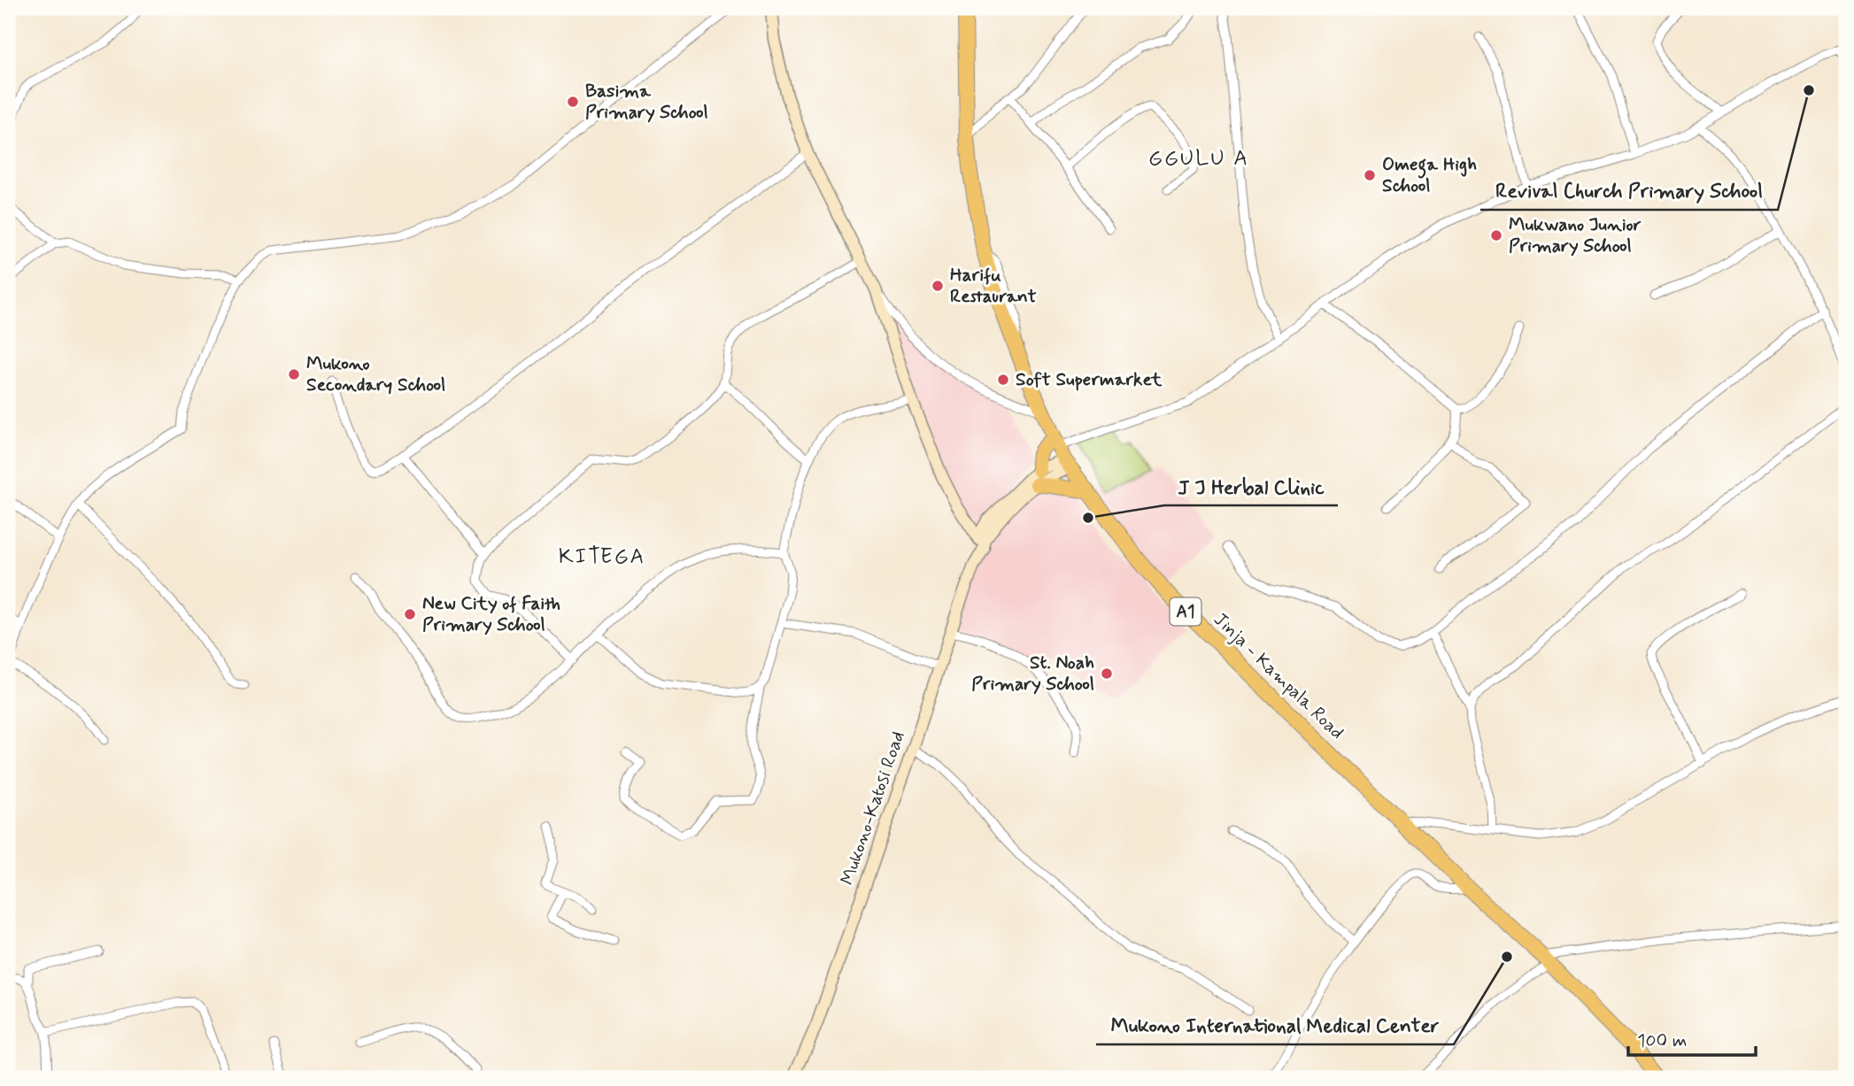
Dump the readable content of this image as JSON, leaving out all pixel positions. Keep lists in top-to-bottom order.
{
  "streets": {
    "highway": ["A1", "Jinja - Kampala Road"],
    "main road": ["Mukono-Katosi Road"]
  },
  "crossings": [
    ["Jinja - Kampala Road", "Mukono-Katosi Road"]
  ],
  "districts": ["GGULU A", "KITEGA"],
  "places": [
    "Revival Church Primary School",
    "Basima Primary School",
    "Omega High School",
    "Mukwano Junior Primary School",
    "Harifu Restaurant",
    "Mukono Secondary School",
    "Soft Supermarket",
    "J J Herbal Clinic",
    "New City of Faith Primary School",
    "St. Noah Primary School",
    "Mukono International Medical Center"
  ],
  "scale_bar": "100 m"
}
